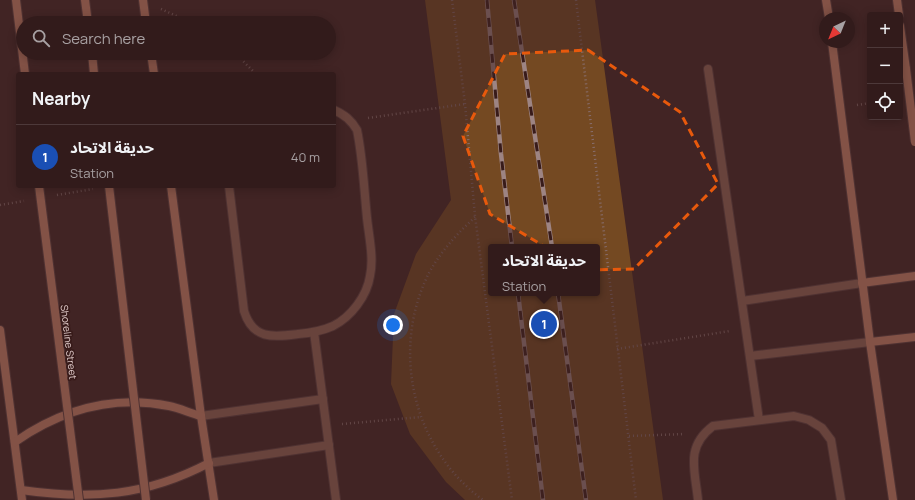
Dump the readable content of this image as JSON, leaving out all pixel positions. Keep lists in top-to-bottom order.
{
  "streets": {
    "street": ["Shoreline Street"]
  },
  "north": "bottom left",
  "page": {
    "map_buttons": ["+", "−"],
    "search": "Search here",
    "heading": "Nearby",
    "list": [
      {
        "mark": "1",
        "name": "حديقة الاتحاد",
        "note": "Station",
        "value": "40 m"
      }
    ],
    "popup": ["حديقة الاتحاد", "Station"],
    "pins": "1"
  }
}
